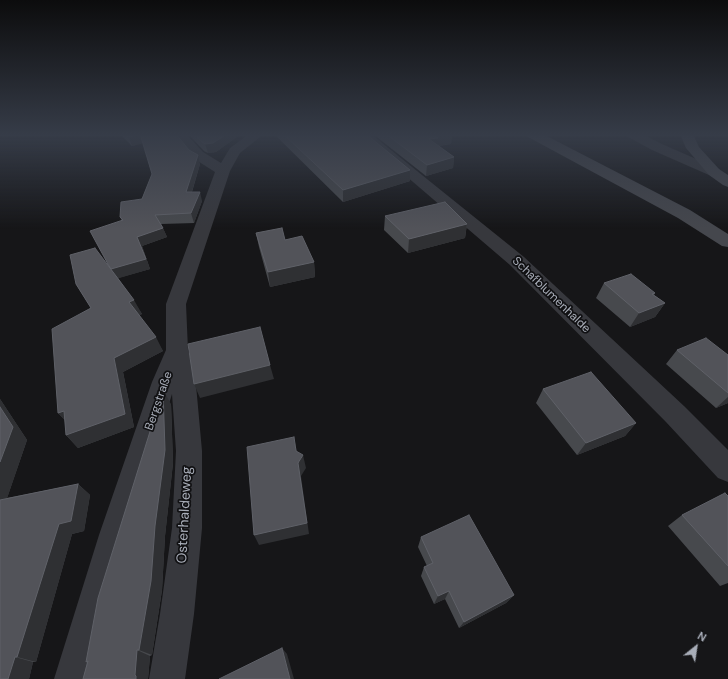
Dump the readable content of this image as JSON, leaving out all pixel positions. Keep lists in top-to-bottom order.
{
  "streets": {
    "street": ["Schafblumenhalde", "Bergstraße", "Osterhaldeweg"]
  },
  "crossings": [
    ["Bergstraße", "Osterhaldeweg"]
  ],
  "north": "top right"
}
